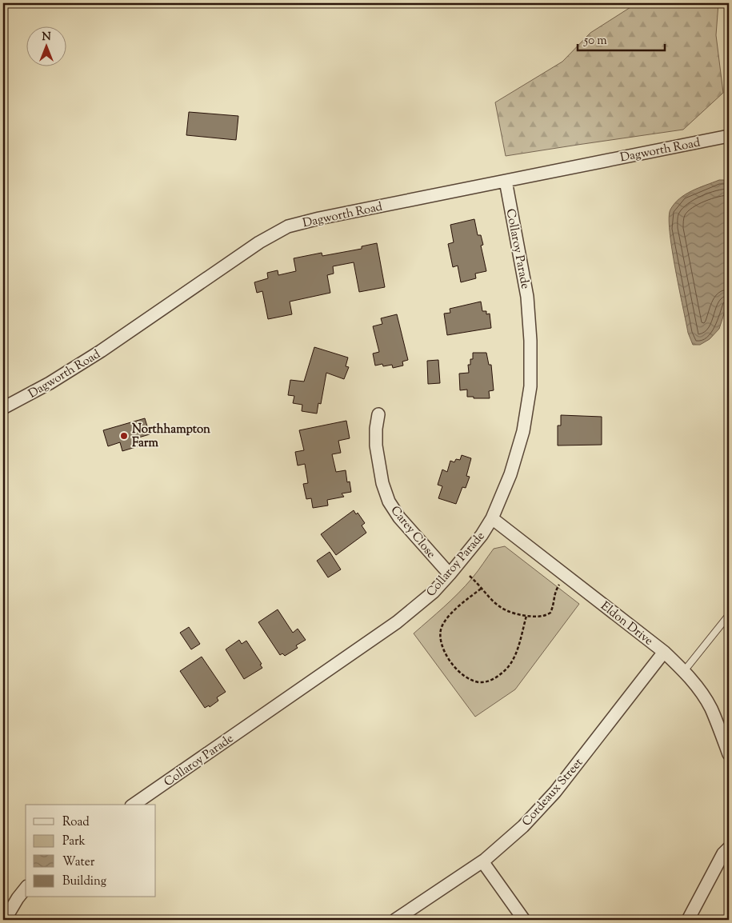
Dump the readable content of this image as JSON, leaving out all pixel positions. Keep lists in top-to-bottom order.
{
  "streets": {
    "street": [
      "Dagworth Road",
      "Collaroy Parade",
      "Carey Close",
      "Eldon Drive",
      "Cordeaux Street"
    ]
  },
  "crossings": [
    ["Dagworth Road", "Collaroy Parade"],
    ["Collaroy Parade", "Carey Close"],
    ["Collaroy Parade", "Eldon Drive"],
    ["Eldon Drive", "Cordeaux Street"]
  ],
  "places": ["Northhampton Farm"],
  "legend": [
    "Road",
    "Park",
    "Water",
    "Building"
  ],
  "scale_bar": "50 m",
  "north": "top"
}
